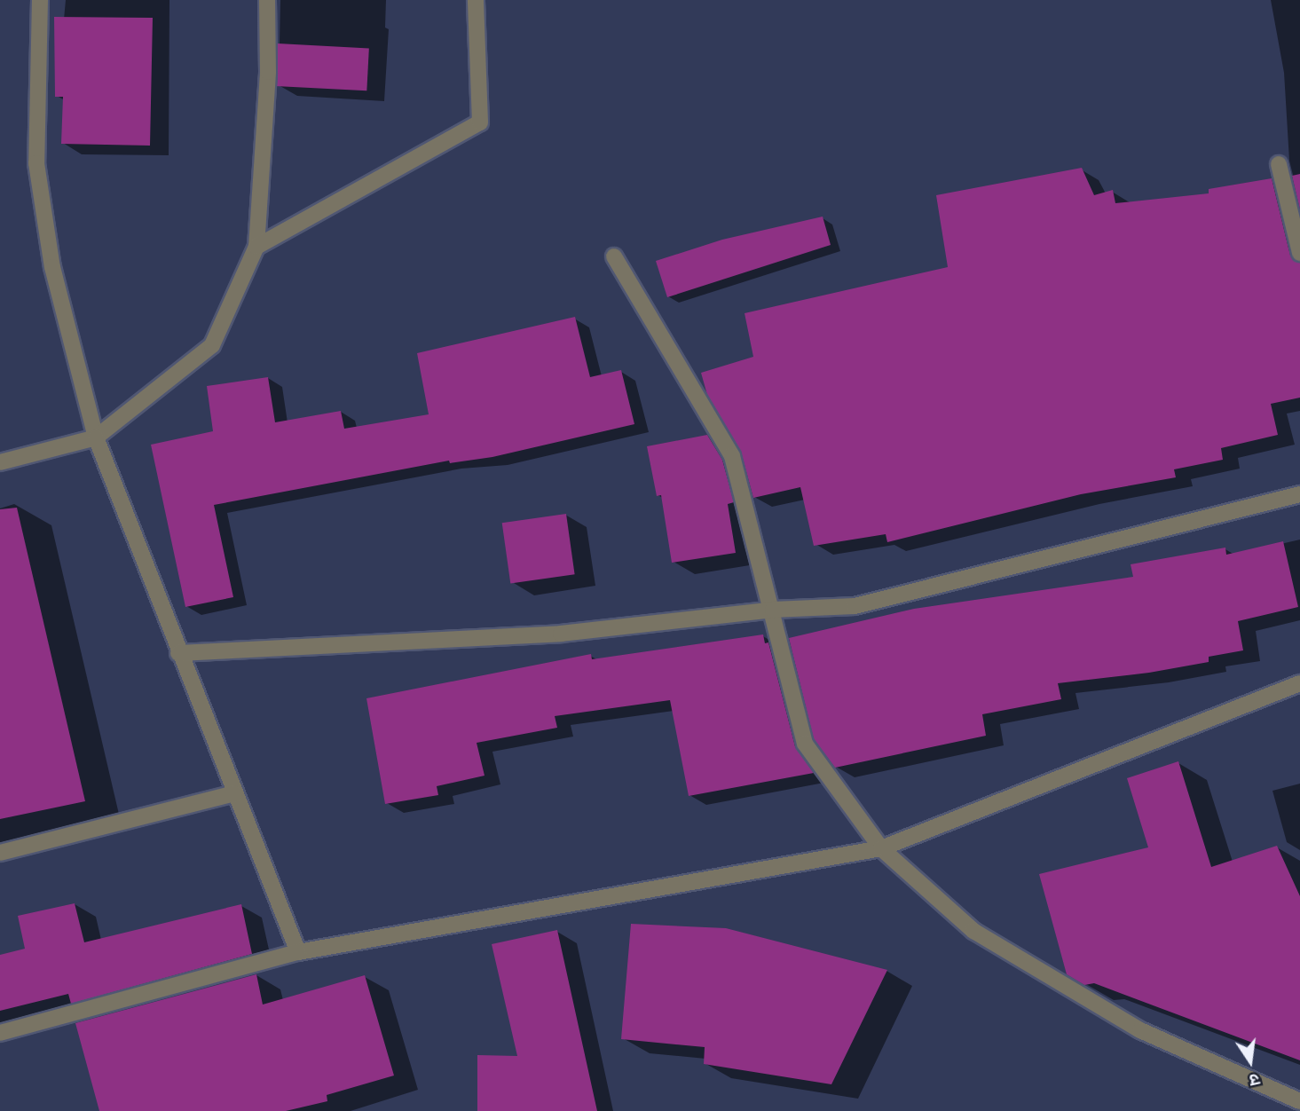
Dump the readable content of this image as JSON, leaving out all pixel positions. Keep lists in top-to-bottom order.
{
  "north": "bottom"
}
